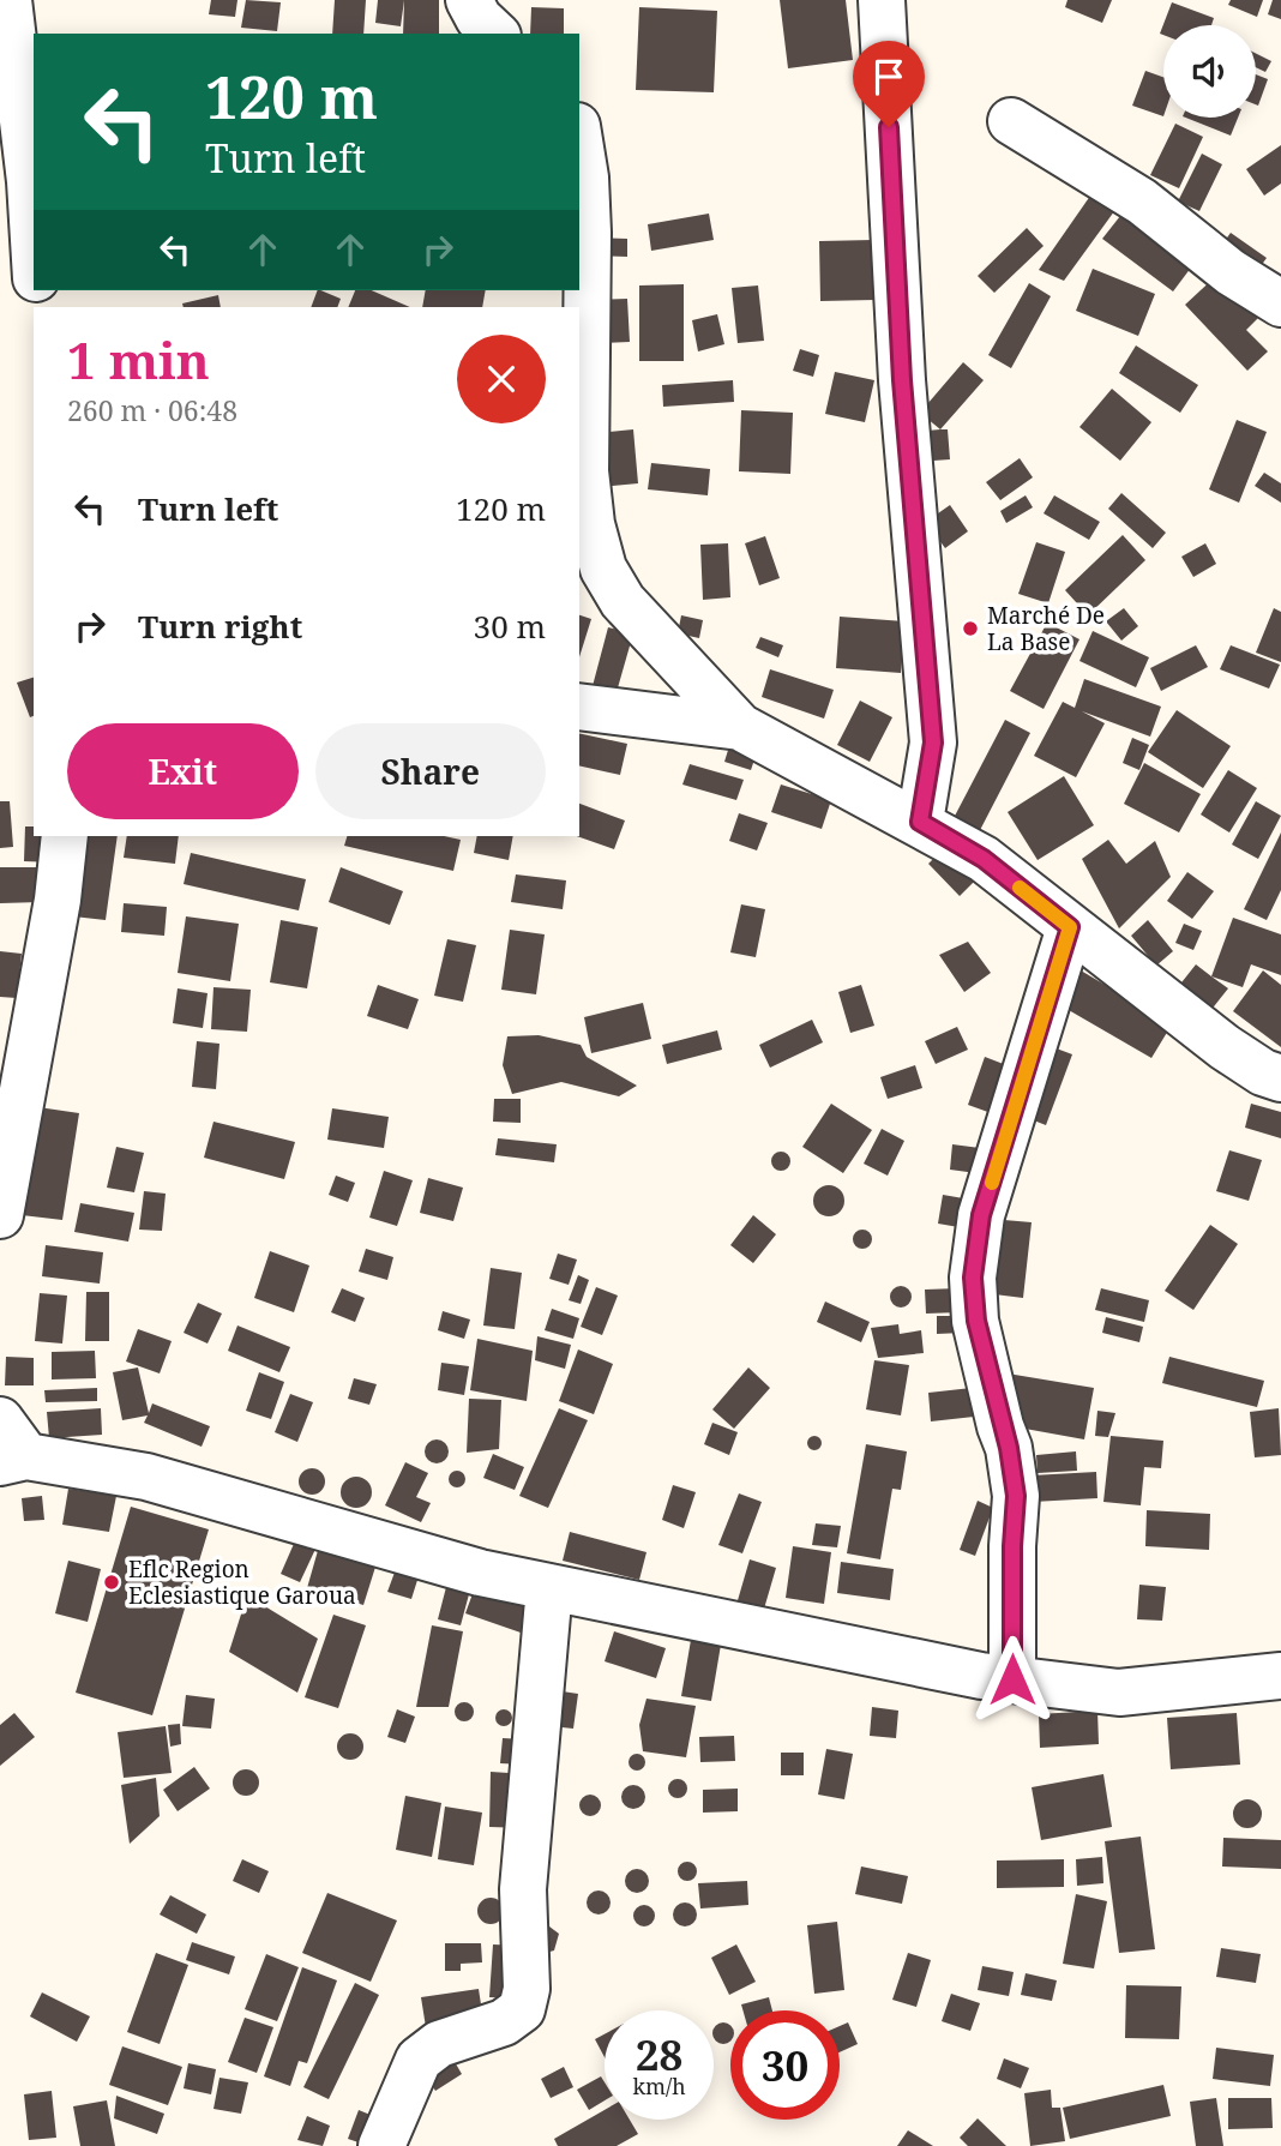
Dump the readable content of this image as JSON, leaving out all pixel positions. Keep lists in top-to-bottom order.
{
  "places": ["Marché De La Base", "Eflc Region Eclesiastique Garoua"],
  "page": {
    "turn": ["120 m", "Turn left"],
    "heading": ["1 min", "260 m · 06:48"],
    "list": [
      {
        "name": "Turn left",
        "value": "120 m"
      },
      {
        "name": "Turn right",
        "value": "30 m"
      }
    ],
    "buttons": ["Exit", "Share"],
    "speed": "28 km/h",
    "limit": "30"
  }
}
